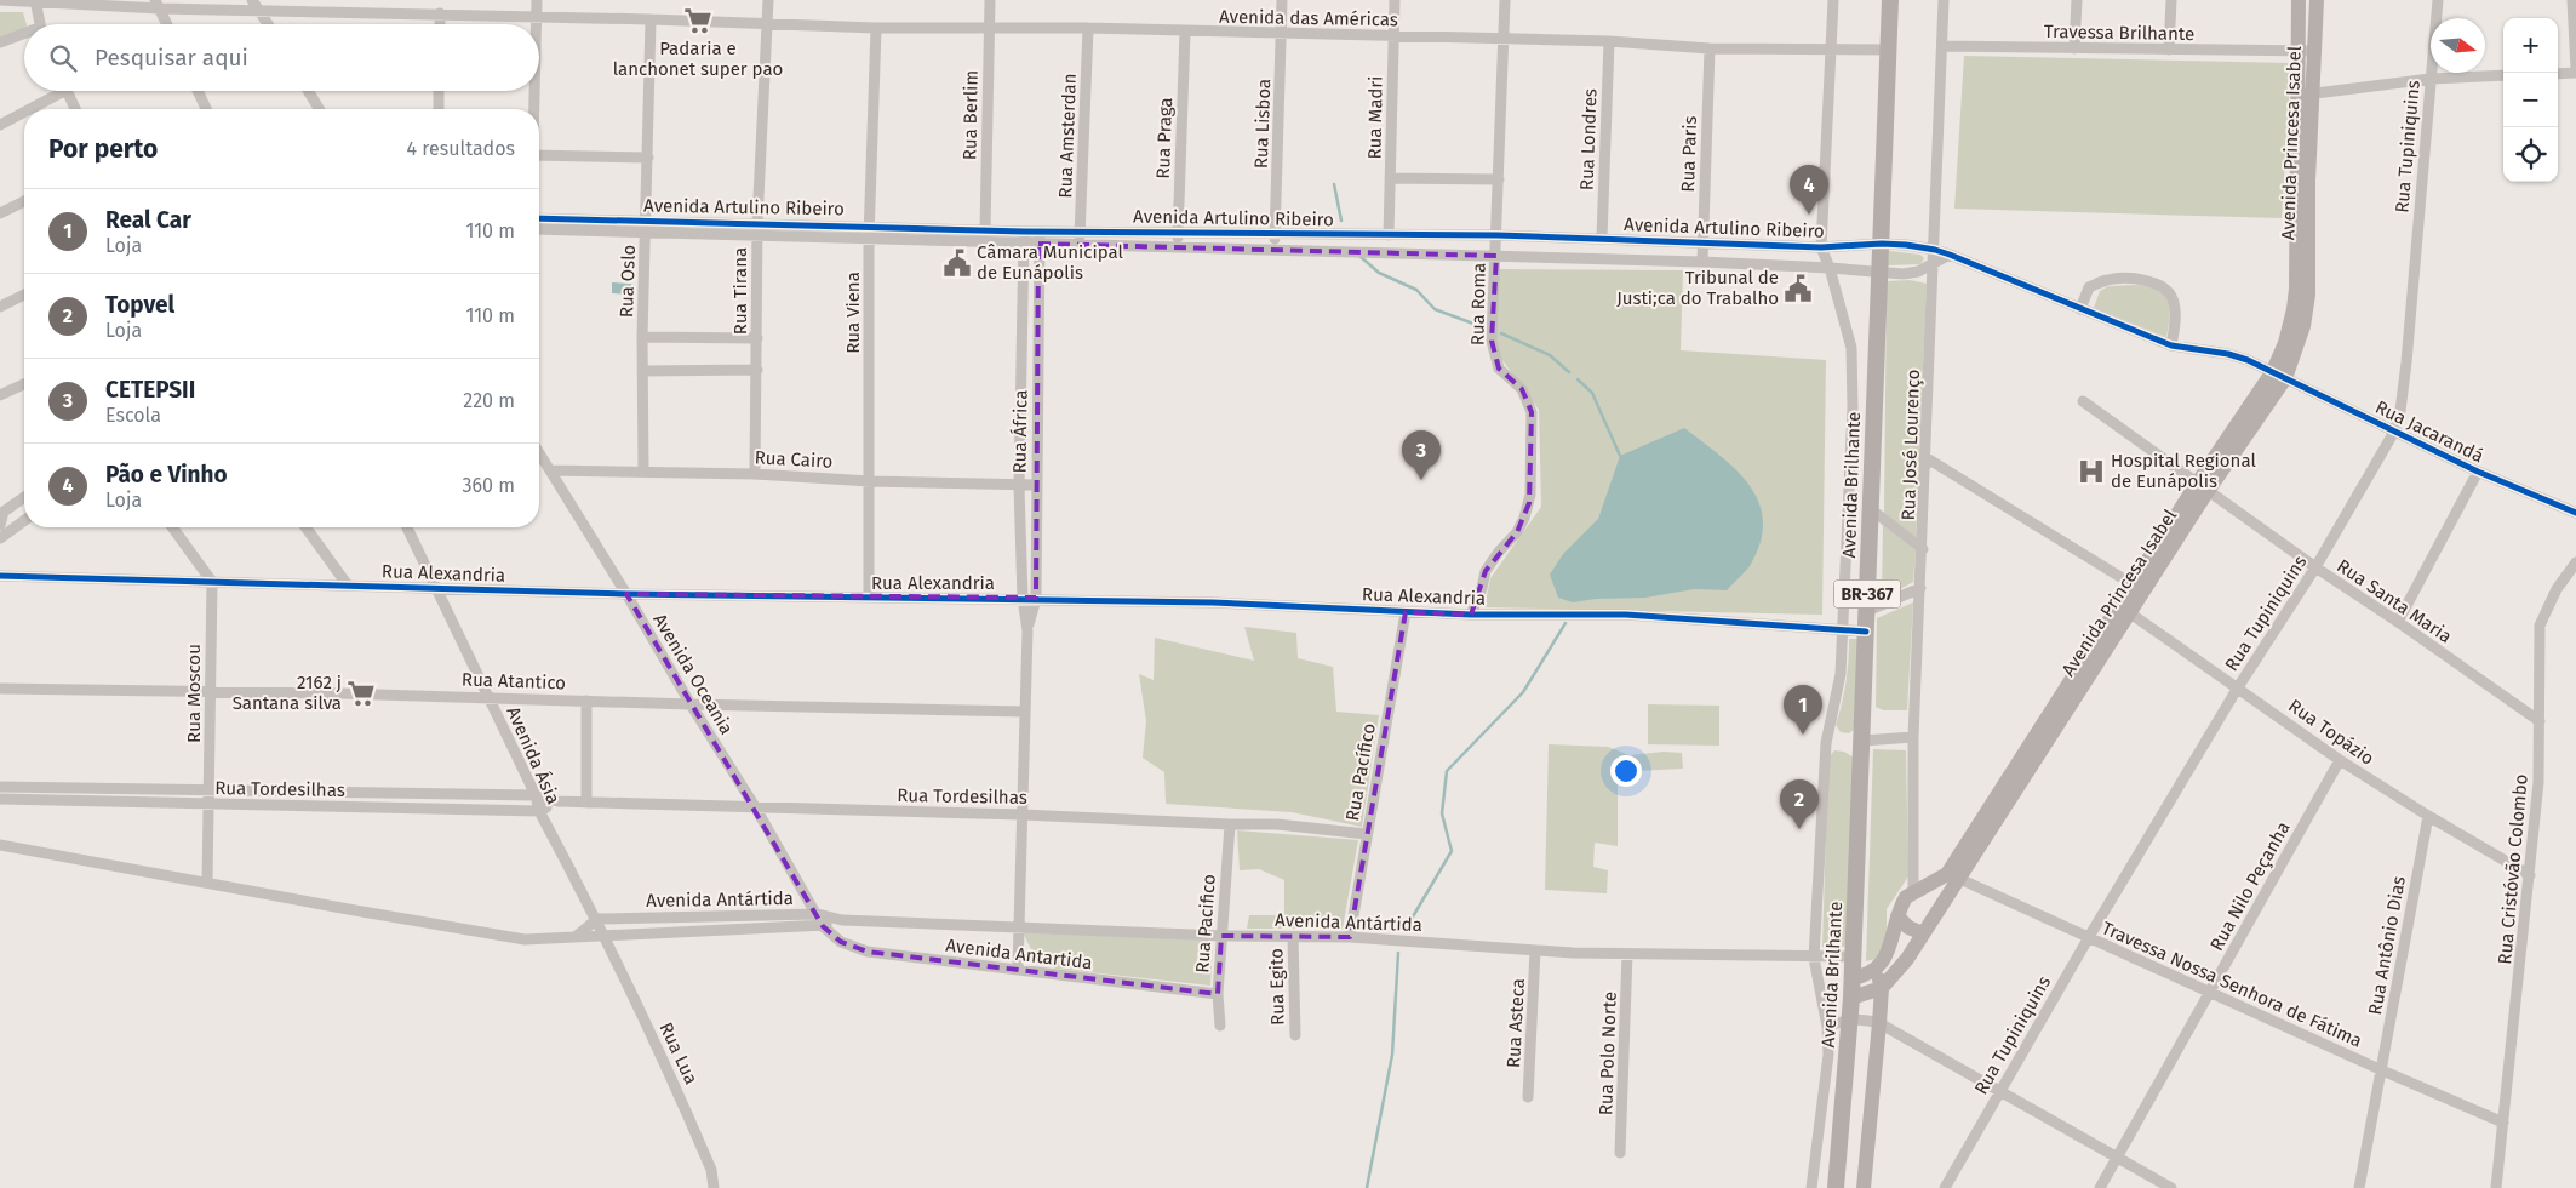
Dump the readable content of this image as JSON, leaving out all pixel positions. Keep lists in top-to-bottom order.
{
  "streets": {
    "main road": ["Avenida Princesa Isabel", "Avenida Brilhante", "BR-367"],
    "street": [
      "Avenida das Américas",
      "Travessa Brilhante",
      "Rua Berlim",
      "Rua Madri",
      "Rua Lisboa",
      "Rua Amsterdan",
      "Rua Praga",
      "Rua Londres",
      "Rua Tupiniquins",
      "Rua Paris",
      "Avenida Artulino Ribeiro",
      "Rua Oslo",
      "Rua Tirana",
      "Rua Roma",
      "Rua Viena",
      "Rua África",
      "Rua Jacarandá",
      "Rua José Lourenço",
      "Rua Cairo",
      "Rua Alexandria",
      "Rua Santa Maria",
      "Avenida Oceania",
      "Rua Atantico",
      "Rua Moscou",
      "Rua Topázio",
      "Avenida Ásia",
      "Rua Pacífico",
      "Rua Tordesilhas",
      "Rua Cristóvão Colombo",
      "Rua Nilo Peçanha",
      "Avenida Antártida",
      "Rua Pacifico",
      "Rua Antônio Dias",
      "Avenida Antartida",
      "Travessa Nossa Senhora de Fátima",
      "Rua Egito",
      "Rua Asteca",
      "Rua Lua",
      "Rua Polo Norte"
    ]
  },
  "crossings": [
    ["Avenida das Américas", "Rua Berlim"],
    ["Avenida das Américas", "Rua Madri"],
    ["Avenida das Américas", "Rua Lisboa"],
    ["Avenida das Américas", "Rua Amsterdan"],
    ["Avenida das Américas", "Rua Praga"],
    ["Avenida das Américas", "Rua Londres"],
    ["Avenida das Américas", "Rua Paris"],
    ["Avenida das Américas", "Rua Oslo"],
    ["Avenida das Américas", "Rua Tirana"],
    ["Avenida das Américas", "Rua Roma"],
    ["Avenida das Américas", "Rua Viena"],
    ["Avenida das Américas", "Avenida Brilhante"],
    ["Travessa Brilhante", "Avenida Princesa Isabel"],
    ["Travessa Brilhante", "Rua José Lourenço"],
    ["Rua Berlim", "Avenida Artulino Ribeiro"],
    ["Rua Madri", "Avenida Artulino Ribeiro"],
    ["Rua Lisboa", "Avenida Artulino Ribeiro"],
    ["Rua Amsterdan", "Avenida Artulino Ribeiro"],
    ["Rua Praga", "Avenida Artulino Ribeiro"],
    ["Rua Londres", "Avenida Artulino Ribeiro"],
    ["Avenida Princesa Isabel", "Rua Jacarandá"],
    ["Avenida Princesa Isabel", "Rua José Lourenço"],
    ["Avenida Princesa Isabel", "Rua Santa Maria"],
    ["Avenida Princesa Isabel", "Rua Topázio"],
    ["Avenida Princesa Isabel", "Travessa Nossa Senhora de Fátima"],
    ["Rua Tupiniquins", "Rua Jacarandá"],
    ["Rua Tupiniquins", "Rua Santa Maria"],
    ["Rua Tupiniquins", "Rua Topázio"],
    ["Rua Tupiniquins", "Travessa Nossa Senhora de Fátima"],
    ["Rua Paris", "Avenida Artulino Ribeiro"],
    ["Avenida Artulino Ribeiro", "Rua Oslo"],
    ["Avenida Artulino Ribeiro", "Rua Tirana"],
    ["Avenida Artulino Ribeiro", "Rua Roma"],
    ["Avenida Artulino Ribeiro", "Rua Viena"],
    ["Avenida Artulino Ribeiro", "Rua África"],
    ["Avenida Artulino Ribeiro", "Rua Jacarandá"],
    ["Avenida Artulino Ribeiro", "Rua José Lourenço"],
    ["Avenida Artulino Ribeiro", "Avenida Brilhante"],
    ["Rua Oslo", "Rua Cairo"],
    ["Rua Tirana", "Rua Cairo"],
    ["Rua Roma", "Rua Alexandria"],
    ["Rua Viena", "Rua Cairo"],
    ["Rua Viena", "Rua Alexandria"],
    ["Rua África", "Rua Cairo"],
    ["Rua África", "Rua Alexandria"],
    ["Rua África", "Rua Atantico"],
    ["Rua África", "Rua Tordesilhas"],
    ["Rua África", "Avenida Antártida"],
    ["Rua África", "Avenida Antartida"],
    ["Rua Cairo", "Avenida Oceania"],
    ["Avenida Brilhante", "Rua Alexandria"],
    ["Avenida Brilhante", "Avenida Antártida"],
    ["Rua Alexandria", "Avenida Oceania"],
    ["Rua Alexandria", "Rua Moscou"],
    ["Rua Alexandria", "Avenida Ásia"],
    ["Rua Alexandria", "Rua Pacífico"],
    ["Rua Santa Maria", "Rua Cristóvão Colombo"],
    ["Avenida Oceania", "Rua Atantico"],
    ["Avenida Oceania", "Rua Tordesilhas"],
    ["Avenida Oceania", "Avenida Antártida"],
    ["Avenida Oceania", "Avenida Antartida"],
    ["Rua Atantico", "Rua Moscou"],
    ["Rua Atantico", "Avenida Ásia"],
    ["Rua Moscou", "Rua Tordesilhas"],
    ["Rua Moscou", "Avenida Antártida"],
    ["Rua Topázio", "Rua Cristóvão Colombo"],
    ["Rua Topázio", "Rua Nilo Peçanha"],
    ["Rua Topázio", "Rua Antônio Dias"],
    ["Avenida Ásia", "Rua Tordesilhas"],
    ["Avenida Ásia", "Avenida Antártida"],
    ["Avenida Ásia", "Rua Lua"],
    ["Rua Pacífico", "Rua Tordesilhas"],
    ["Rua Pacífico", "Avenida Antártida"],
    ["Rua Tordesilhas", "Rua Pacifico"],
    ["Rua Cristóvão Colombo", "Travessa Nossa Senhora de Fátima"],
    ["Rua Nilo Peçanha", "Travessa Nossa Senhora de Fátima"],
    ["Avenida Antártida", "Rua Pacifico"],
    ["Avenida Antártida", "Avenida Antartida"],
    ["Avenida Antártida", "Rua Egito"],
    ["Avenida Antártida", "Rua Asteca"],
    ["Avenida Antártida", "Rua Lua"],
    ["Avenida Antártida", "Rua Polo Norte"],
    ["Rua Pacifico", "Avenida Antartida"],
    ["Rua Antônio Dias", "Travessa Nossa Senhora de Fátima"]
  ],
  "places": {
    "supermarket": ["Padaria e lanchonet super pao", "2162 j Santana silva"],
    "public building": ["Câmara Municipal de Eunápolis", "Tribunal de Justi;ca do Trabalho"],
    "hospital": ["Hospital Regional de Eunápolis"]
  },
  "north": "right",
  "page": {
    "map_buttons": ["+", "−"],
    "search": "Pesquisar aqui",
    "heading": ["Por perto", "4 resultados"],
    "pins": [
      "4",
      "3",
      "1",
      "2"
    ],
    "list": [
      {
        "mark": "1",
        "name": "Real Car",
        "note": "Loja",
        "value": "110 m"
      },
      {
        "mark": "2",
        "name": "Topvel",
        "note": "Loja",
        "value": "110 m"
      },
      {
        "mark": "3",
        "name": "CETEPSII",
        "note": "Escola",
        "value": "220 m"
      },
      {
        "mark": "4",
        "name": "Pão e Vinho",
        "note": "Loja",
        "value": "360 m"
      }
    ]
  }
}
